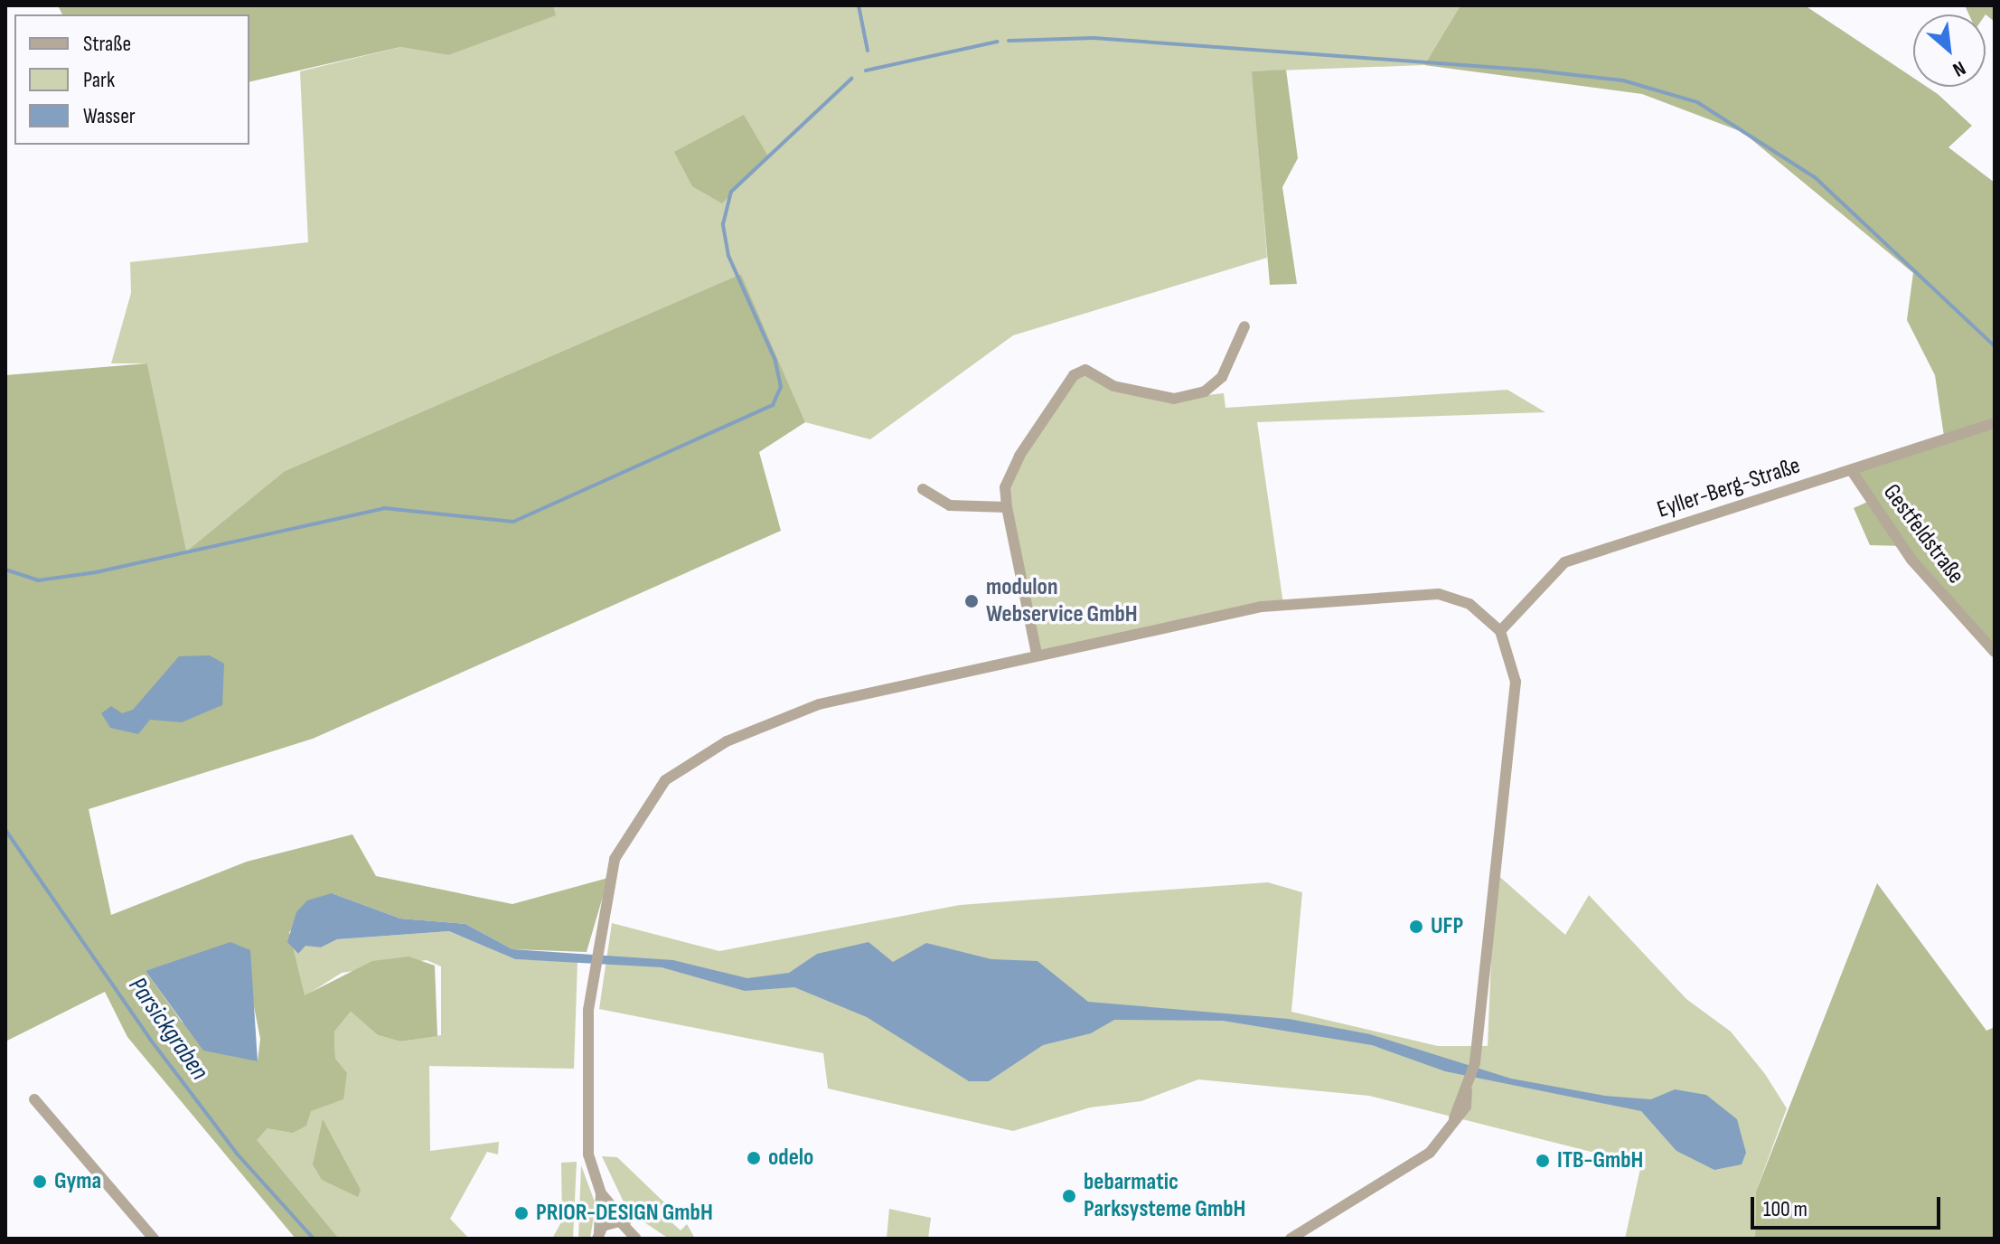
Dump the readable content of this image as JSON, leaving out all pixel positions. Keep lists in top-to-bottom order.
{
  "streets": {
    "street": ["Eyller-Berg-Straße", "Gestfeldstraße"]
  },
  "crossings": [
    ["Eyller-Berg-Straße", "Gestfeldstraße"]
  ],
  "water": ["Parsickgraben"],
  "places": [
    "modulon Webservice GmbH",
    "UFP",
    "odelo",
    "ITB-GmbH",
    "Gyma",
    "bebarmatic Parksysteme GmbH",
    "PRIOR-DESIGN GmbH"
  ],
  "legend": ["Straße", "Park", "Wasser"],
  "scale_bar": "100 m",
  "north": "bottom right"
}
